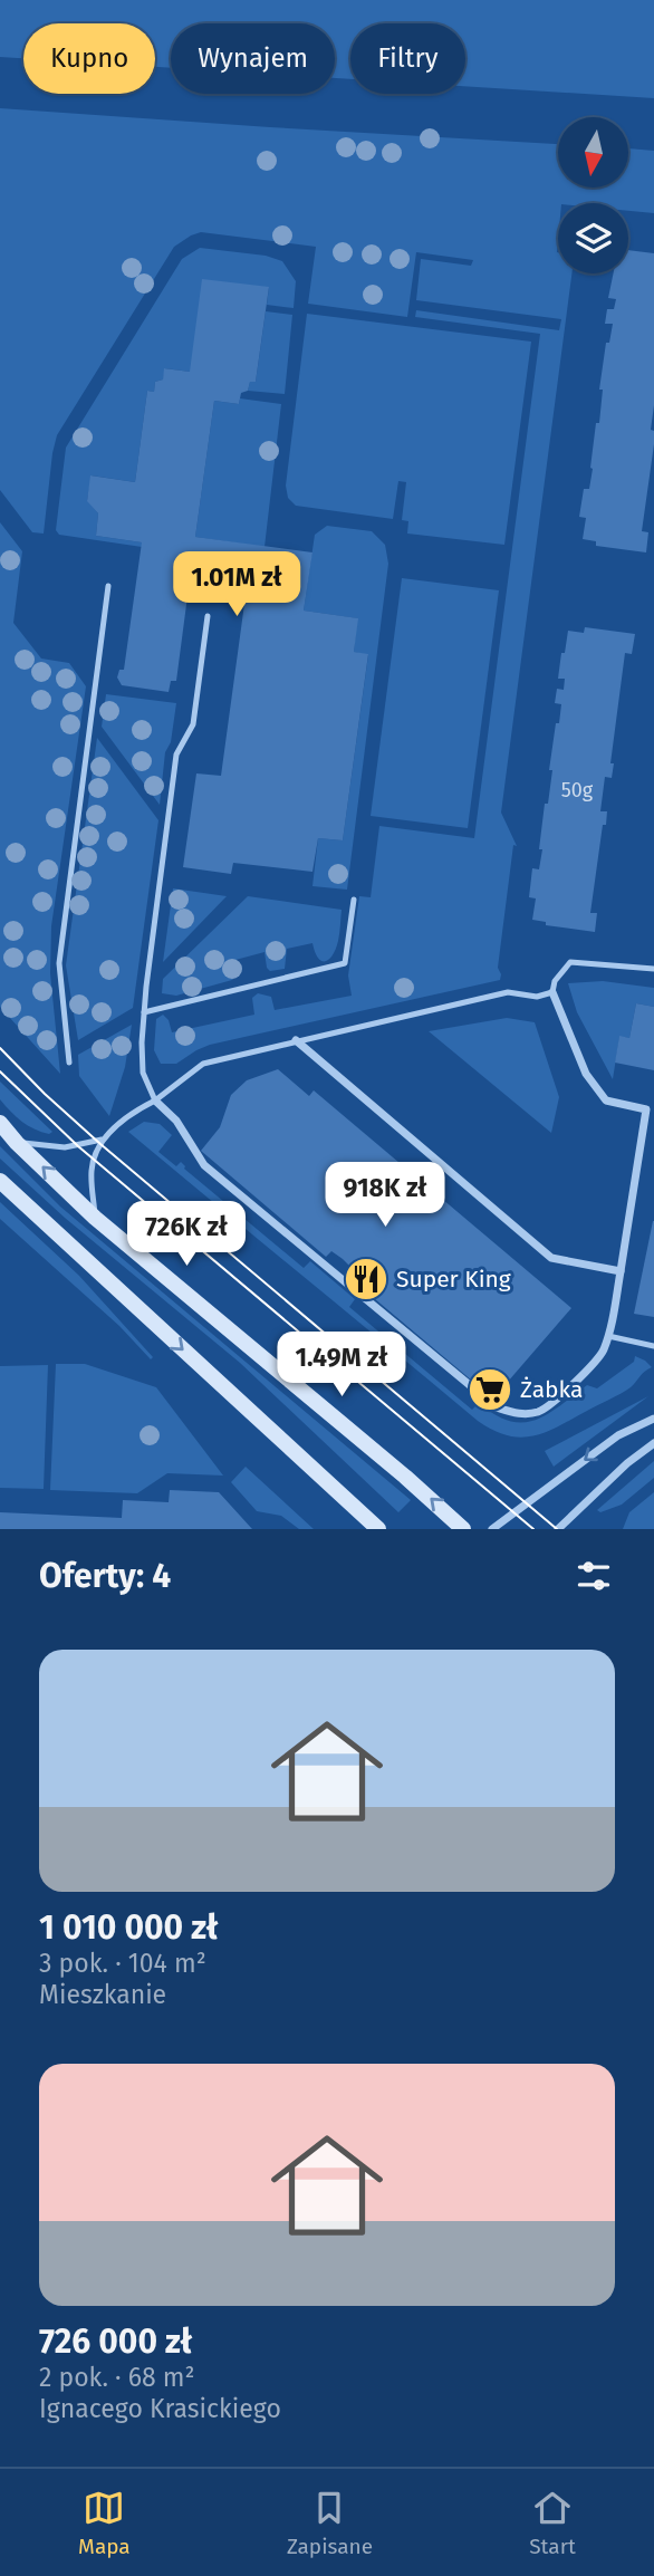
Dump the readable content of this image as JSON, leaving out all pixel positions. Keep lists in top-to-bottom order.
{
  "places": {
    "restaurant": ["Super King"],
    "supermarket": ["Żabka"]
  },
  "house_numbers": ["50g"],
  "north": "bottom",
  "page": {
    "chip": ["Kupno", "Wynajem", "Filtry"],
    "price": [
      "1.01M zł",
      "918K zł",
      "726K zł",
      "1.49M zł"
    ],
    "heading": "Oferty: 4",
    "list": [
      {
        "name": "1 010 000 zł",
        "note": "3 pok. · 104 m² · Mieszkanie"
      },
      {
        "name": "726 000 zł",
        "note": "2 pok. · 68 m² · Ignacego Krasickiego"
      }
    ],
    "tabs": ["Mapa", "Zapisane", "Start"]
  }
}
